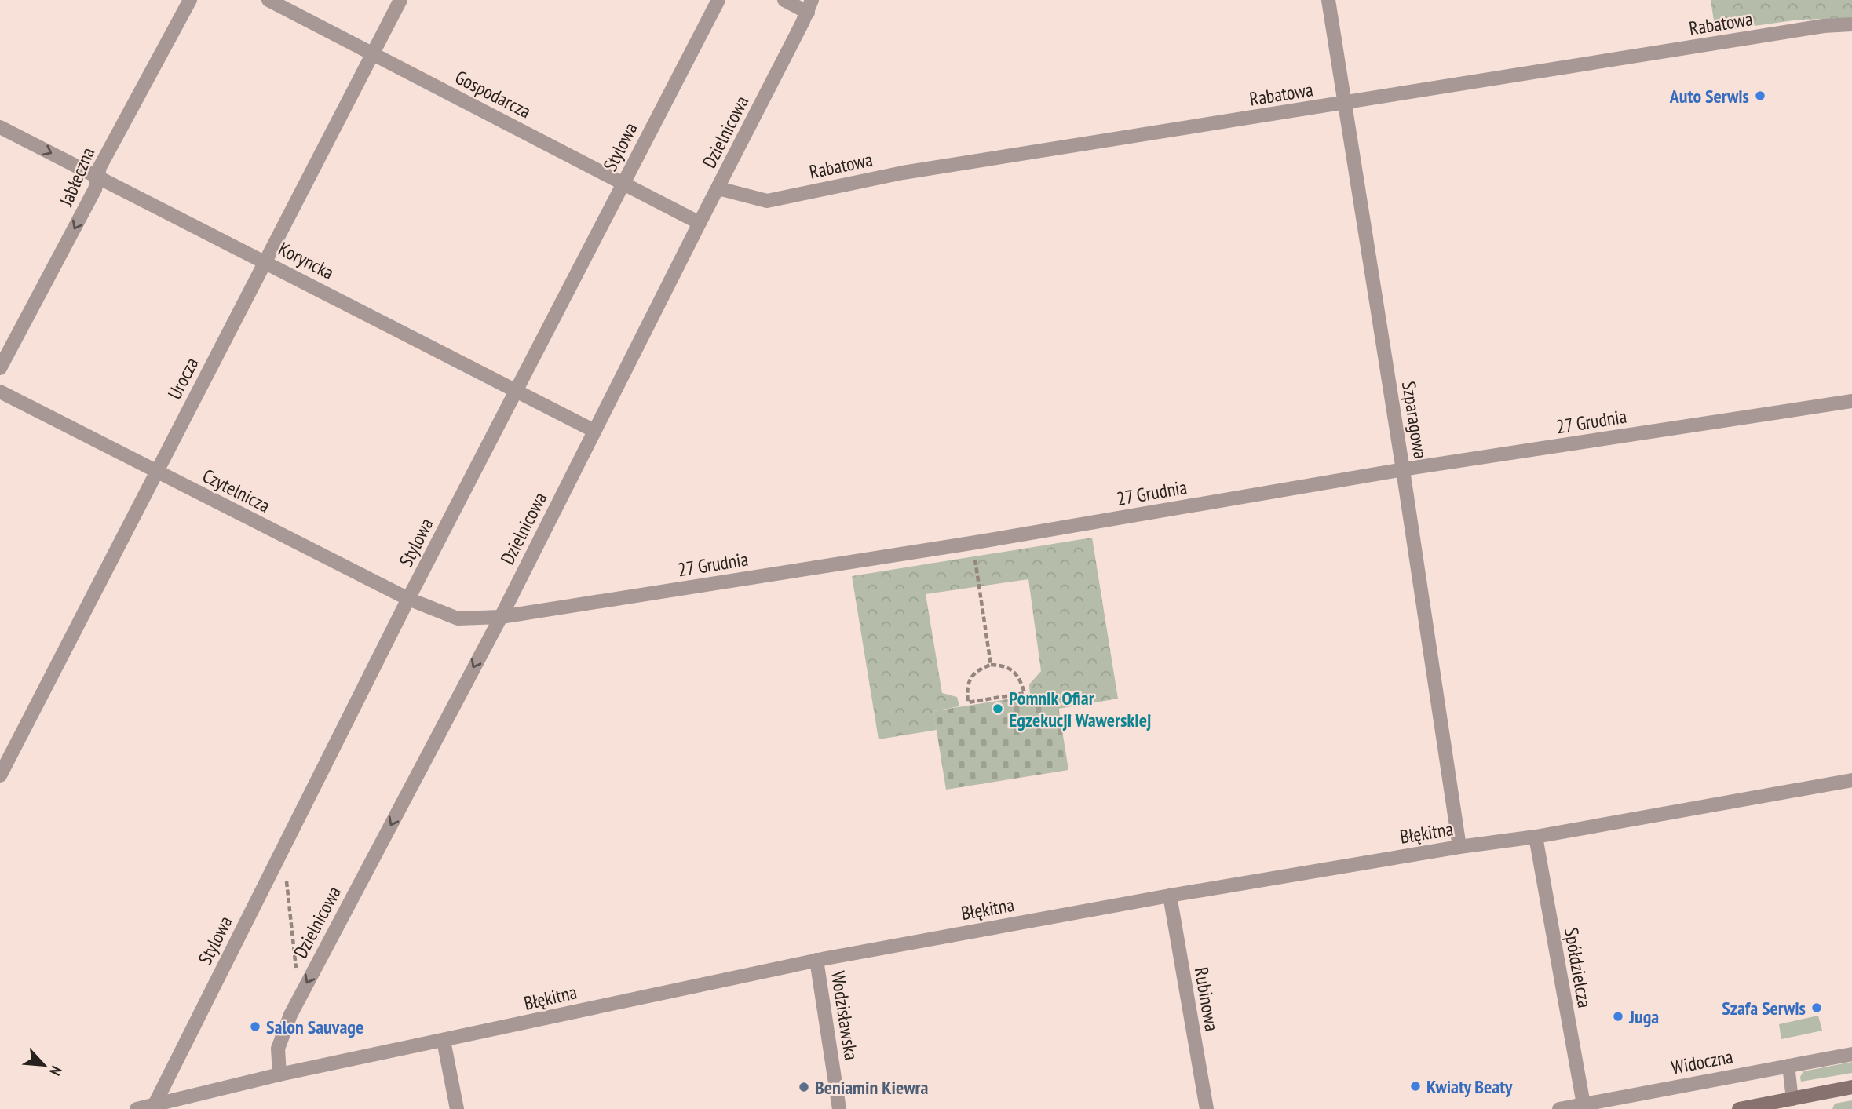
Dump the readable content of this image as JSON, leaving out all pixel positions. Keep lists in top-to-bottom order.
{
  "streets": {
    "street": [
      "Rabatowa",
      "Gospodarcza",
      "Dzielnicowa",
      "Stylowa",
      "Jabłeczna",
      "Koryncka",
      "Urocza",
      "Szparagowa",
      "27 Grudnia",
      "Czytelnicza",
      "Błękitna",
      "Spółdzielcza",
      "Rubinowa",
      "Wodzisławska",
      "Widoczna"
    ]
  },
  "crossings": [
    ["Rabatowa", "Dzielnicowa"],
    ["Rabatowa", "Szparagowa"],
    ["Gospodarcza", "Dzielnicowa"],
    ["Gospodarcza", "Stylowa"],
    ["Gospodarcza", "Urocza"],
    ["Dzielnicowa", "Koryncka"],
    ["Dzielnicowa", "27 Grudnia"],
    ["Dzielnicowa", "Błękitna"],
    ["Stylowa", "Koryncka"],
    ["Stylowa", "Czytelnicza"],
    ["Stylowa", "Błękitna"],
    ["Jabłeczna", "Koryncka"],
    ["Koryncka", "Urocza"],
    ["Urocza", "Czytelnicza"],
    ["Szparagowa", "27 Grudnia"],
    ["Szparagowa", "Błękitna"],
    ["27 Grudnia", "Czytelnicza"],
    ["Błękitna", "Spółdzielcza"],
    ["Błękitna", "Rubinowa"],
    ["Błękitna", "Wodzisławska"],
    ["Spółdzielcza", "Widoczna"]
  ],
  "one_way": ["Dzielnicowa", "Jabłeczna"],
  "places": [
    "Auto Serwis",
    "Pomnik Ofiar Egzekucji Wawerskiej",
    "Szafa Serwis",
    "Juga",
    "Salon Sauvage",
    "Kwiaty Beaty",
    "Beniamin Kiewra"
  ],
  "north": "bottom right"
}
